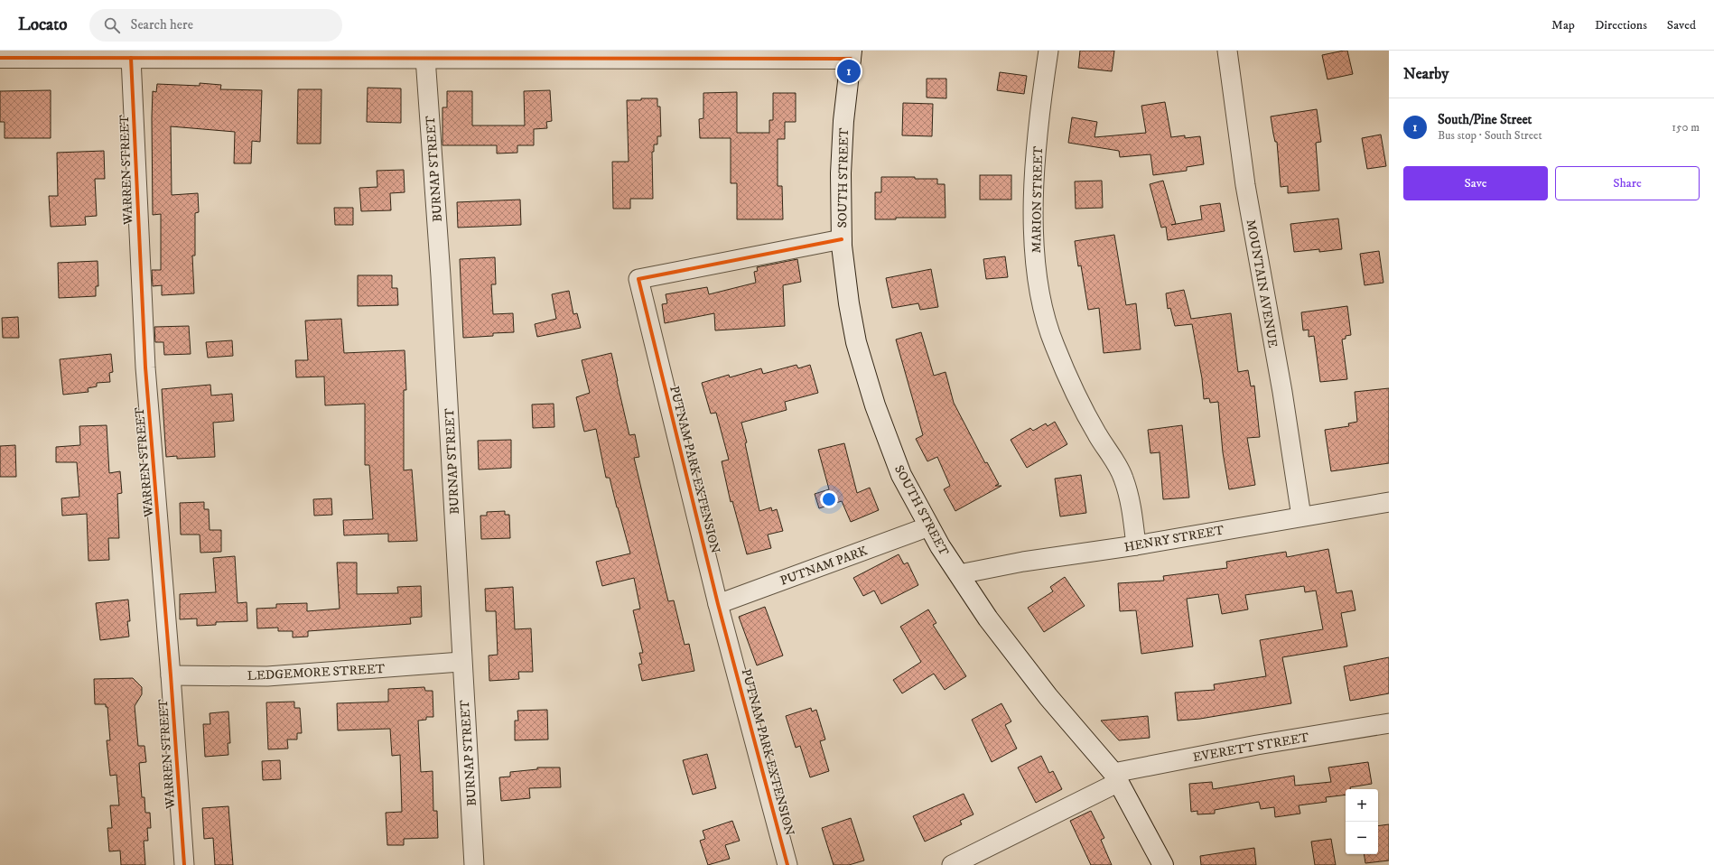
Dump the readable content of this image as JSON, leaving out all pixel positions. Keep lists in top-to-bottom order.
{
  "streets": {
    "main road": ["SOUTH STREET"],
    "street": [
      "BURNAP STREET",
      "WARREN STREET",
      "MARION STREET",
      "MOUNTAIN AVENUE",
      "PUTNAM PARK EXTENSION",
      "HENRY STREET",
      "PUTNAM PARK",
      "LEDGEMORE STREET",
      "EVERETT STREET"
    ]
  },
  "crossings": [
    ["BURNAP STREET", "LEDGEMORE STREET"],
    ["WARREN STREET", "LEDGEMORE STREET"],
    ["SOUTH STREET", "PUTNAM PARK EXTENSION"],
    ["SOUTH STREET", "HENRY STREET"],
    ["SOUTH STREET", "PUTNAM PARK"],
    ["SOUTH STREET", "EVERETT STREET"],
    ["MARION STREET", "HENRY STREET"],
    ["MOUNTAIN AVENUE", "HENRY STREET"],
    ["PUTNAM PARK EXTENSION", "PUTNAM PARK"]
  ],
  "page": {
    "header": "Locato",
    "search": "Search here",
    "nav": ["Map", "Directions", "Saved"],
    "heading": "Nearby",
    "pins": "1",
    "list": [
      {
        "mark": "1",
        "name": "South/Pine Street",
        "note": "Bus stop · South Street",
        "value": "150 m"
      }
    ],
    "buttons": ["Save", "Share"],
    "map_buttons": ["+", "−"]
  }
}
